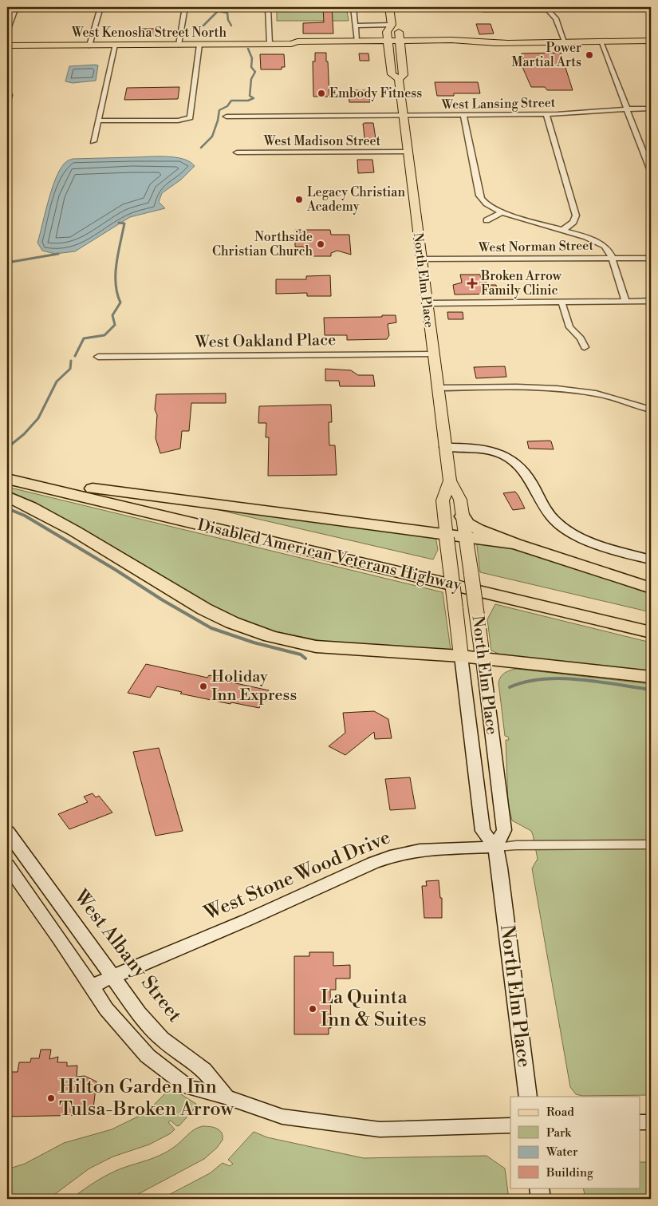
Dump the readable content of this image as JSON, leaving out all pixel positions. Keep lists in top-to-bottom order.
{
  "streets": {
    "highway": ["Disabled American Veterans Highway"],
    "main road": [
      "West Kenosha Street North",
      "North Elm Place",
      "West Stone Wood Drive",
      "West Albany Street"
    ],
    "street": [
      "West Lansing Street",
      "West Madison Street",
      "West Norman Street",
      "West Oakland Place"
    ]
  },
  "crossings": [
    ["West Kenosha Street North", "North Elm Place"],
    ["West Lansing Street", "North Elm Place"],
    ["West Madison Street", "North Elm Place"],
    ["West Norman Street", "North Elm Place"],
    ["North Elm Place", "West Oakland Place"],
    ["North Elm Place", "West Stone Wood Drive"],
    ["West Stone Wood Drive", "West Albany Street"]
  ],
  "places": {
    "other": [
      "Power Martial Arts",
      "Embody Fitness",
      "Legacy Christian Academy",
      "Northside Christian Church",
      "Holiday Inn Express",
      "La Quinta Inn & Suites",
      "Hilton Garden Inn Tulsa-Broken Arrow"
    ],
    "health": ["Broken Arrow Family Clinic"]
  },
  "legend": [
    "Road",
    "Park",
    "Water",
    "Building"
  ]
}
